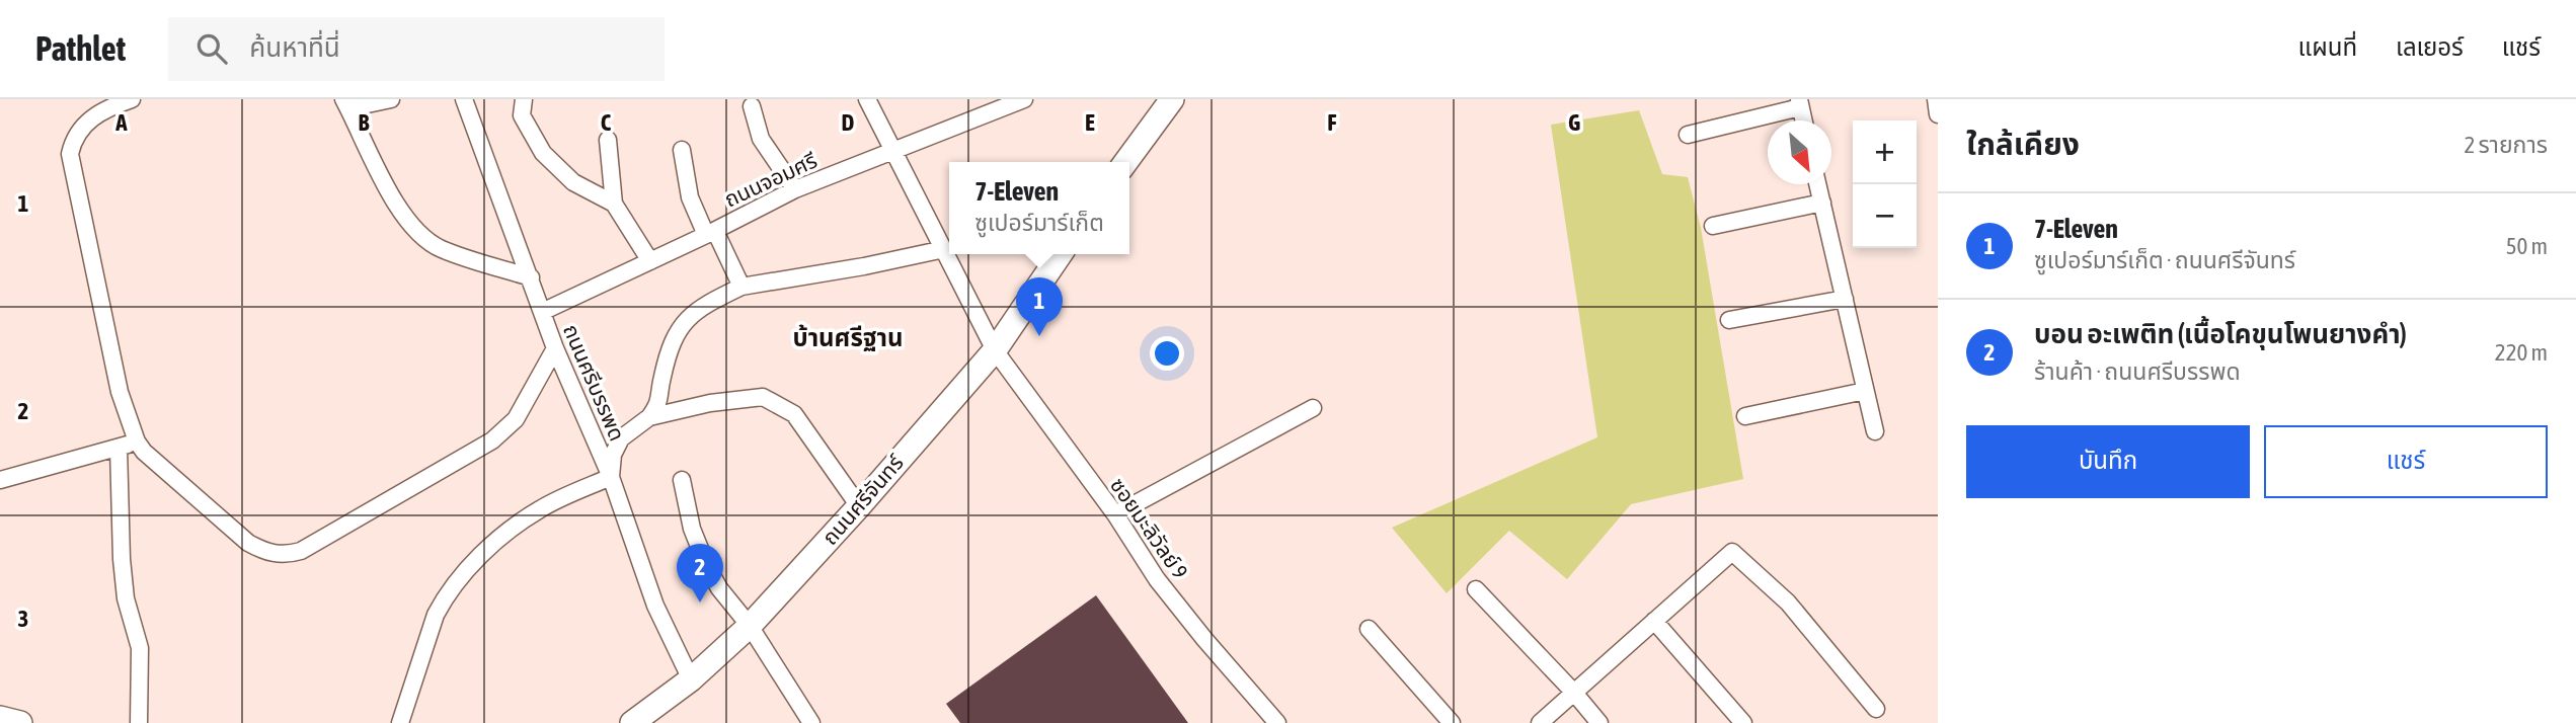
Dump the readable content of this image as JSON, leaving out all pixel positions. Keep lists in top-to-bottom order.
{
  "streets": {
    "main road": ["ถนนศรีจันทร์"],
    "street": ["ถนนจอมศรี", "ถนนศรีบรรพด", "ซอยมะลิวัลย์ 9"]
  },
  "crossings": [
    ["ถนนจอมศรี", "ถนนศรีบรรพด"],
    ["ถนนจอมศรี", "ซอยมะลิวัลย์ 9"],
    ["ถนนศรีบรรพด", "ถนนศรีจันทร์"],
    ["ถนนศรีจันทร์", "ซอยมะลิวัลย์ 9"]
  ],
  "districts": ["บ้านศรีฐาน"],
  "north": "bottom right",
  "page": {
    "header": "Pathlet",
    "search": "ค้นหาที่นี่",
    "nav": ["แผนที่", "เลเยอร์", "แชร์"],
    "heading": ["ใกล้เคียง", "2 รายการ"],
    "map_buttons": ["+", "−"],
    "popup": ["7-Eleven", "ซูเปอร์มาร์เก็ต"],
    "list": [
      {
        "mark": "1",
        "name": "7-Eleven",
        "note": "ซูเปอร์มาร์เก็ต · ถนนศรีจันทร์",
        "value": "50 m"
      },
      {
        "mark": "2",
        "name": "บอน อะเพติท (เนื้อโคขุนโพนยางคำ)",
        "note": "ร้านค้า · ถนนศรีบรรพด",
        "value": "220 m"
      }
    ],
    "pins": ["1", "2"],
    "buttons": ["บันทึก", "แชร์"]
  },
  "grid": {
    "columns": [
      "A",
      "B",
      "C",
      "D",
      "E",
      "F",
      "G"
    ],
    "rows": ["1", "2", "3"]
  }
}
